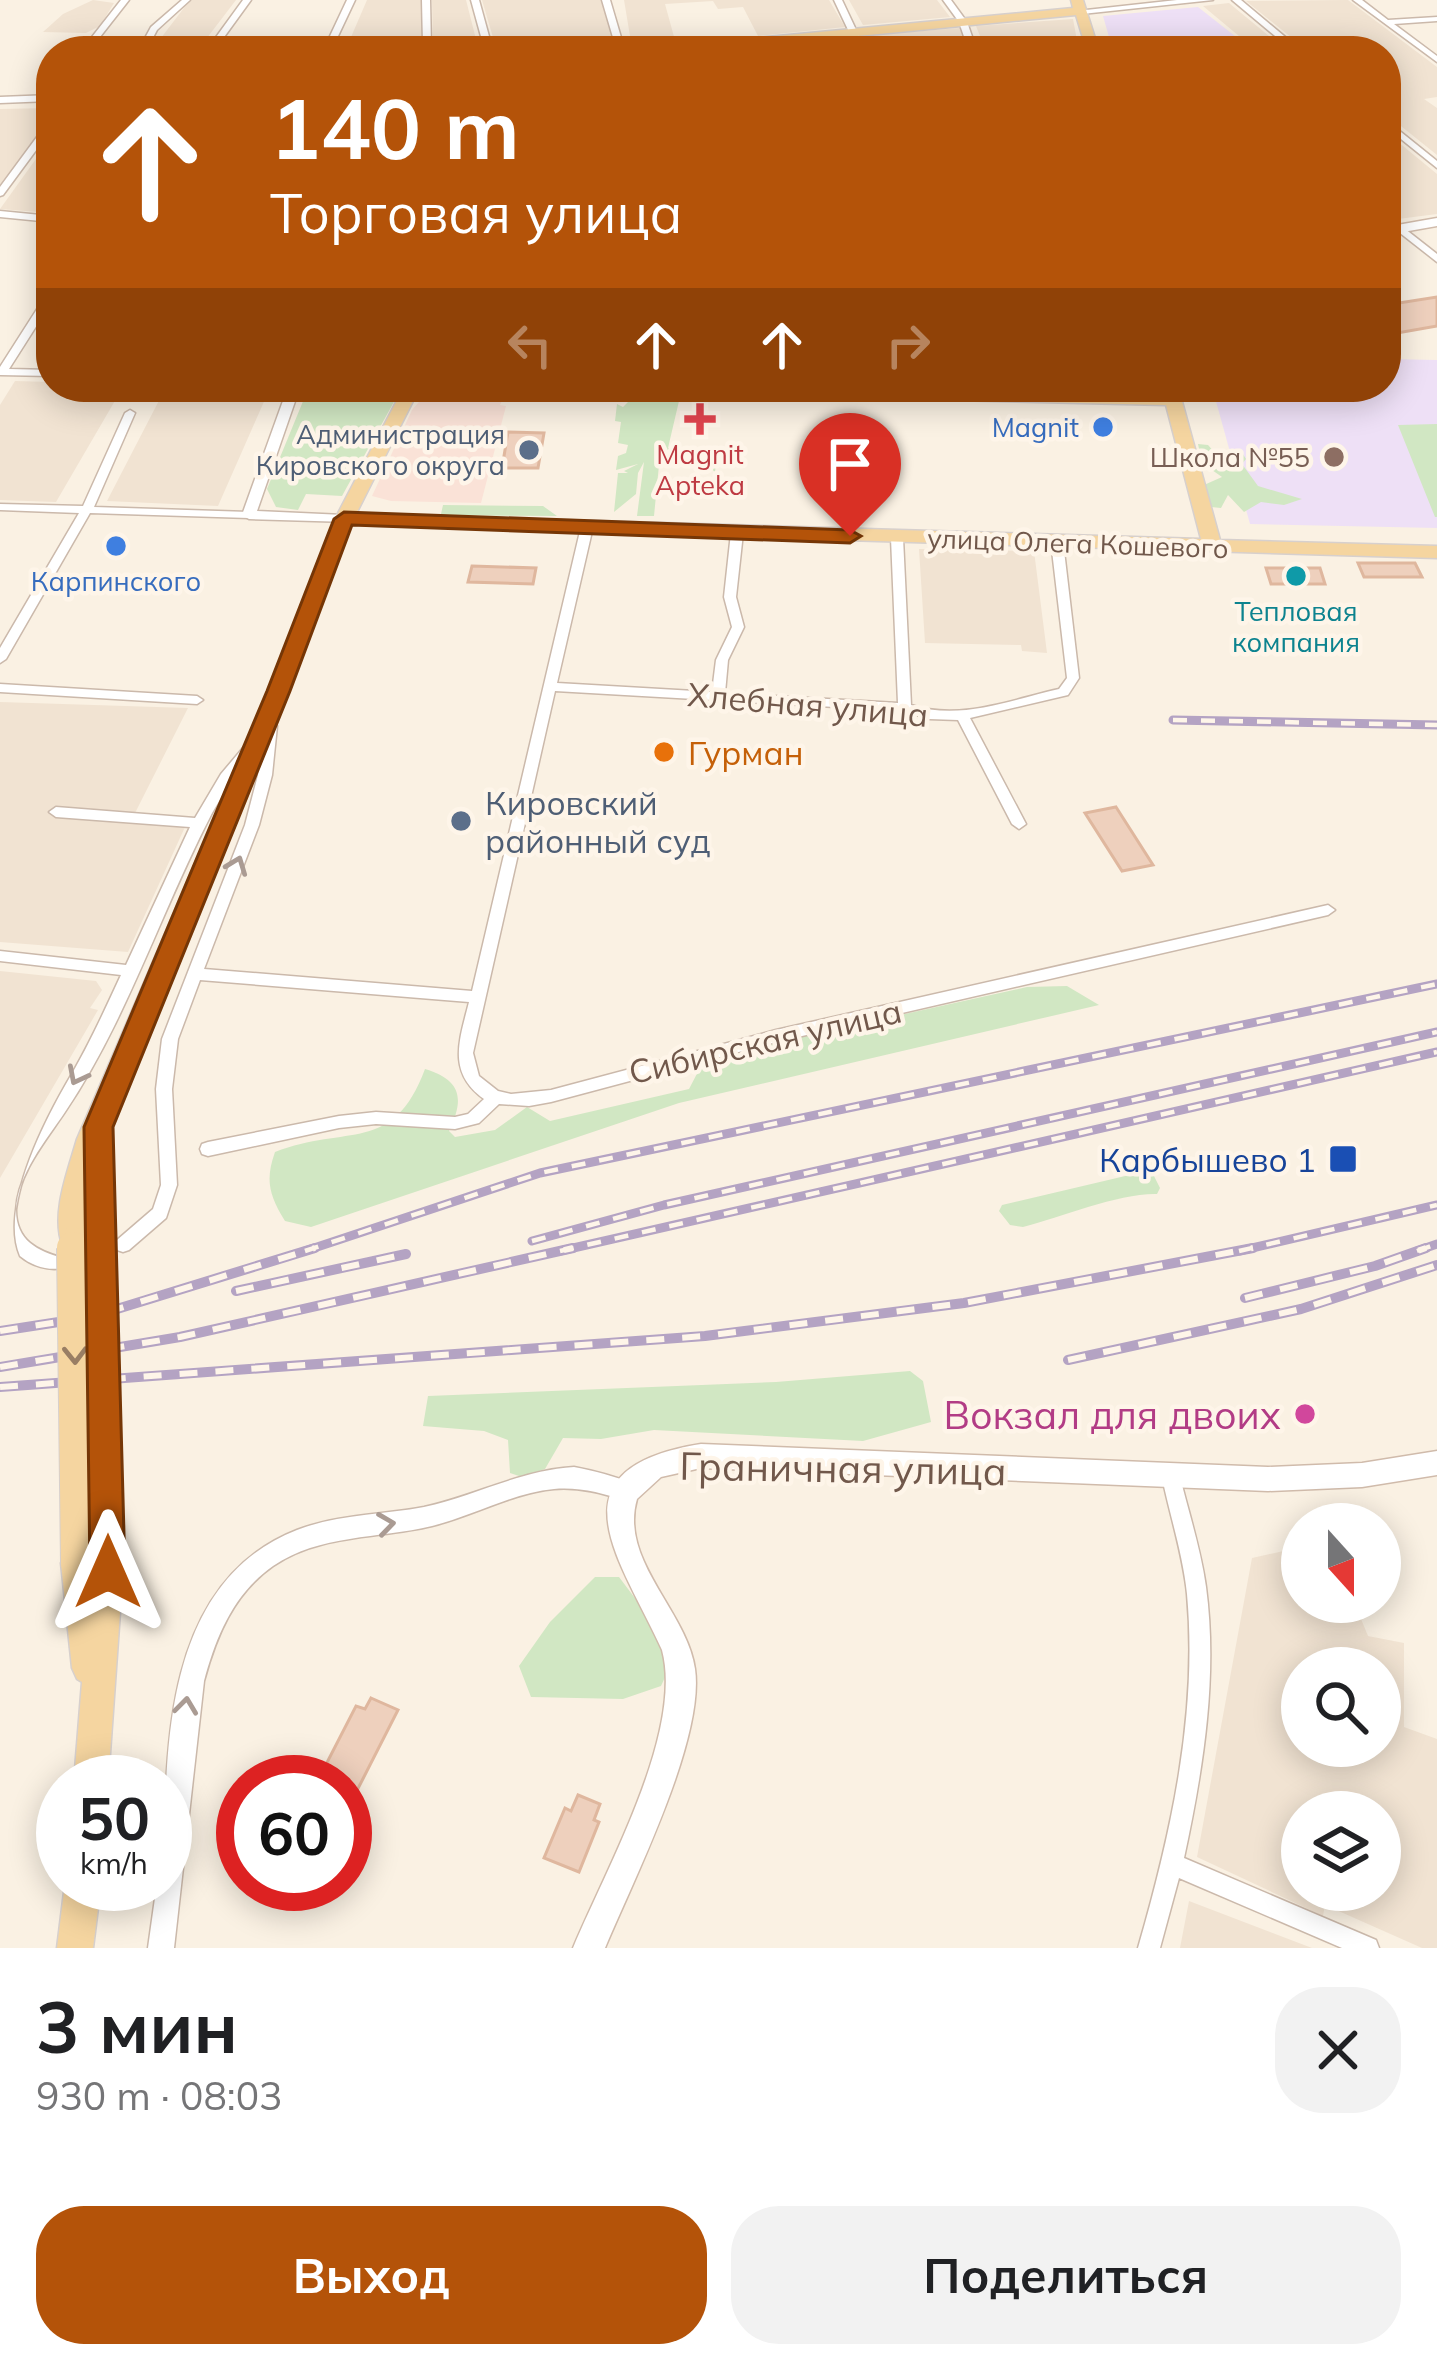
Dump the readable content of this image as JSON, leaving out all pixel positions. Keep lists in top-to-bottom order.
{
  "streets": {
    "main road": ["улица Олега Кошевого", "Граничная улица"],
    "street": ["Хлебная улица", "Сибирская улица"]
  },
  "crossings": [
    ["улица Олега Кошевого", "Хлебная улица"]
  ],
  "places": {
    "health": ["Magnit Apteka"],
    "other": [
      "Magnit",
      "Администрация Кировского округа",
      "Школа №55",
      "Карпинского",
      "Тепловая компания",
      "Гурман",
      "Кировский районный суд",
      "Вокзал для двоих"
    ],
    "transit": ["Карбышево 1"]
  },
  "north": "bottom",
  "page": {
    "turn": ["140 m", "Торговая улица"],
    "speed": "50 km/h",
    "limit": "60",
    "heading": ["3 мин", "930 m · 08:03"],
    "buttons": ["Выход", "Поделиться"]
  }
}
